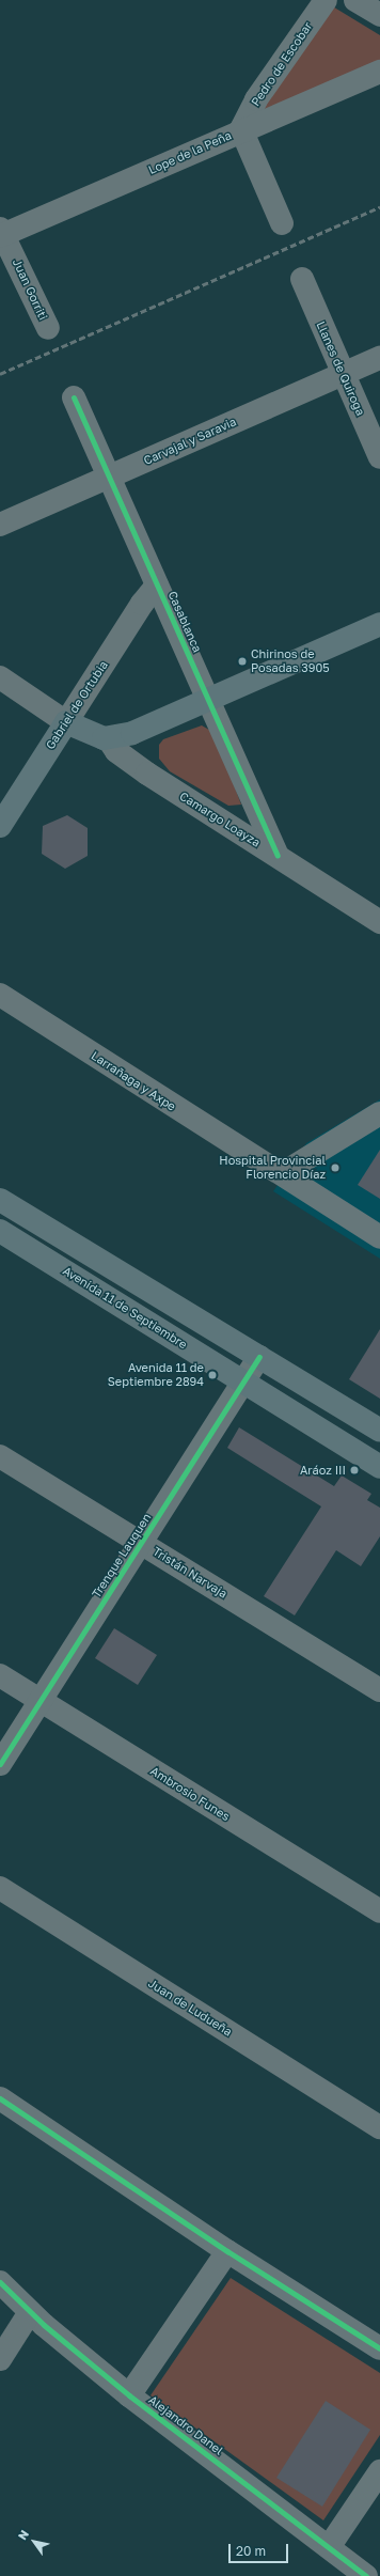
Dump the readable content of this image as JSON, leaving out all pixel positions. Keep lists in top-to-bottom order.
{
  "streets": {
    "main road": ["Gabriel de Ortubia", "Avenida 11 de Septiembre"],
    "street": [
      "Pedro de Escobar",
      "Lope de la Peña",
      "Juan Gorriti",
      "Llanes de Quiroga",
      "Carvajal y Saravia",
      "Casablanca",
      "Camargo Loayza",
      "Larrañaga y Axpe",
      "Trenque Lauquen",
      "Tristán Narvaja",
      "Ambrosio Funes",
      "Juan de Ludueña",
      "Alejandro Danel"
    ]
  },
  "crossings": [
    ["Pedro de Escobar", "Lope de la Peña"],
    ["Lope de la Peña", "Juan Gorriti"],
    ["Llanes de Quiroga", "Carvajal y Saravia"],
    ["Carvajal y Saravia", "Casablanca"],
    ["Casablanca", "Gabriel de Ortubia"],
    ["Casablanca", "Camargo Loayza"],
    ["Avenida 11 de Septiembre", "Trenque Lauquen"],
    ["Trenque Lauquen", "Tristán Narvaja"],
    ["Trenque Lauquen", "Ambrosio Funes"]
  ],
  "places": [
    "Chirinos de Posadas 3905",
    "Hospital Provincial Florencio Díaz",
    "Avenida 11 de Septiembre 2894",
    "Aráoz III"
  ],
  "scale_bar": "20 m",
  "north": "top left"
}
